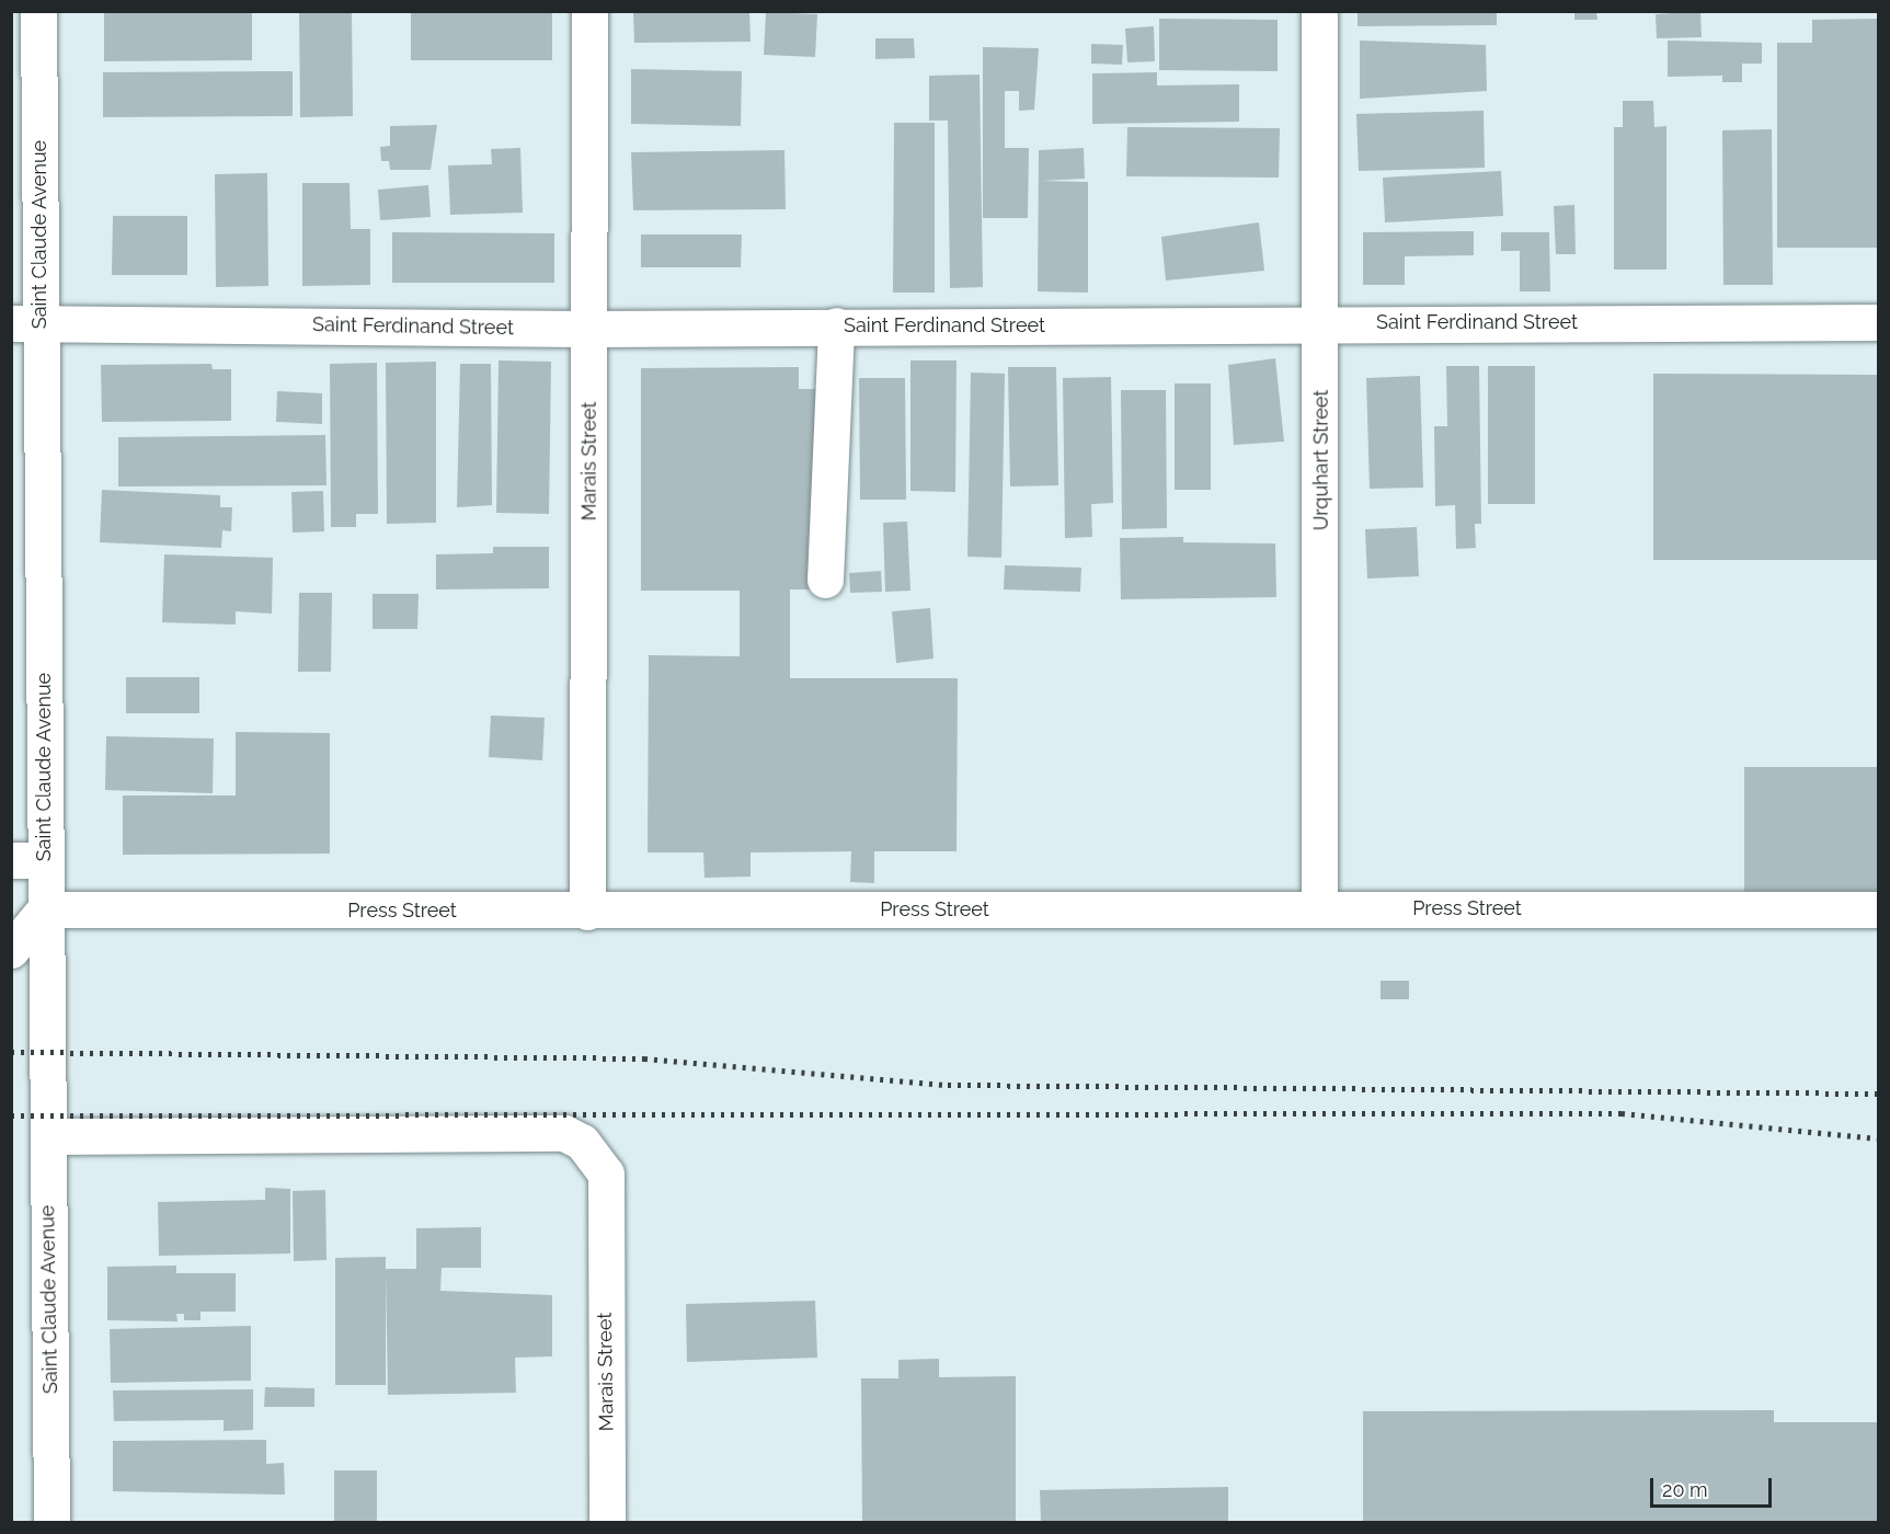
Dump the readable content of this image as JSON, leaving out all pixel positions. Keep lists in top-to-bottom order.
{
  "streets": {
    "street": [
      "Saint Claude Avenue",
      "Saint Ferdinand Street",
      "Urquhart Street",
      "Marais Street",
      "Press Street"
    ]
  },
  "crossings": [
    ["Saint Claude Avenue", "Saint Ferdinand Street"],
    ["Saint Claude Avenue", "Marais Street"],
    ["Saint Claude Avenue", "Press Street"],
    ["Saint Ferdinand Street", "Urquhart Street"],
    ["Saint Ferdinand Street", "Marais Street"],
    ["Urquhart Street", "Press Street"],
    ["Marais Street", "Press Street"]
  ],
  "scale_bar": "20 m"
}
